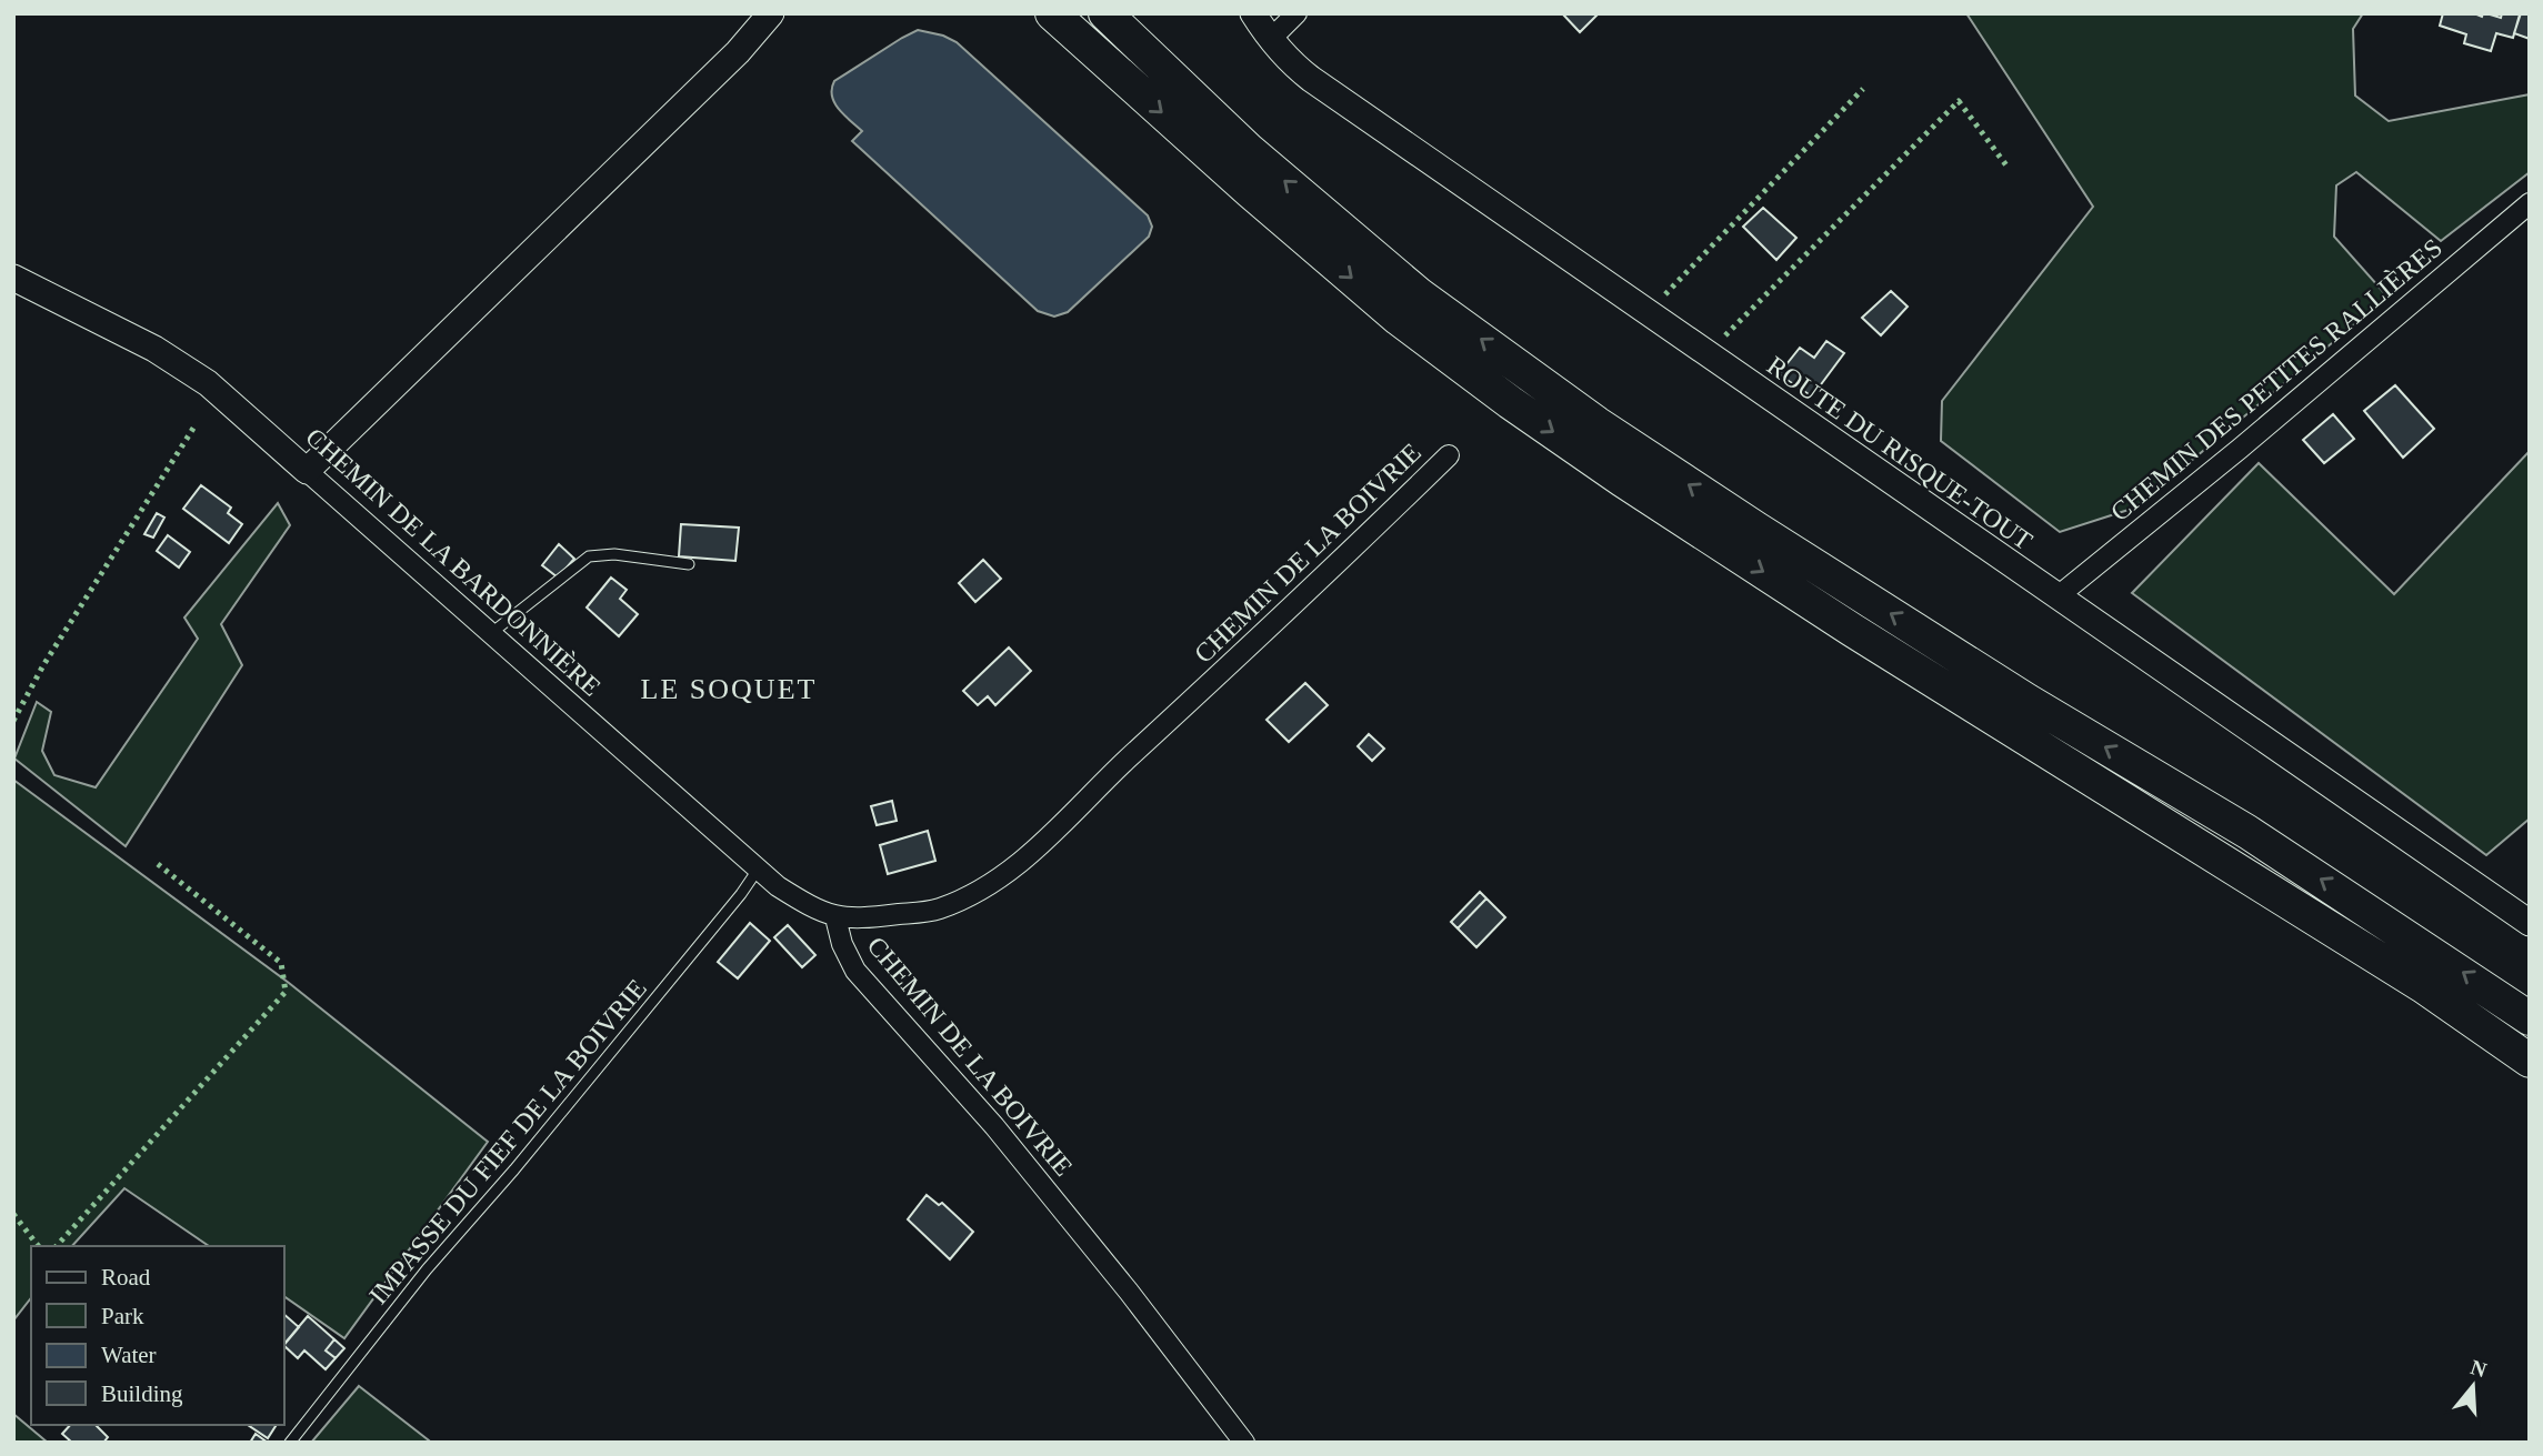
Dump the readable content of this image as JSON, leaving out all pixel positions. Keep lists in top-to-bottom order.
{
  "streets": {
    "street": [
      "CHEMIN DES PETITES RALLIÈRES",
      "ROUTE DU RISQUE-TOUT",
      "CHEMIN DE LA BOIVRIE",
      "CHEMIN DE LA BARDONNIÈRE"
    ],
    "lane": ["IMPASSE DU FIEF DE LA BOIVRIE"]
  },
  "crossings": [
    ["CHEMIN DES PETITES RALLIÈRES", "ROUTE DU RISQUE-TOUT"],
    ["CHEMIN DE LA BOIVRIE", "CHEMIN DE LA BARDONNIÈRE"],
    ["CHEMIN DE LA BARDONNIÈRE", "IMPASSE DU FIEF DE LA BOIVRIE"]
  ],
  "districts": ["LE SOQUET"],
  "legend": [
    "Road",
    "Park",
    "Water",
    "Building"
  ],
  "north": "top"
}
